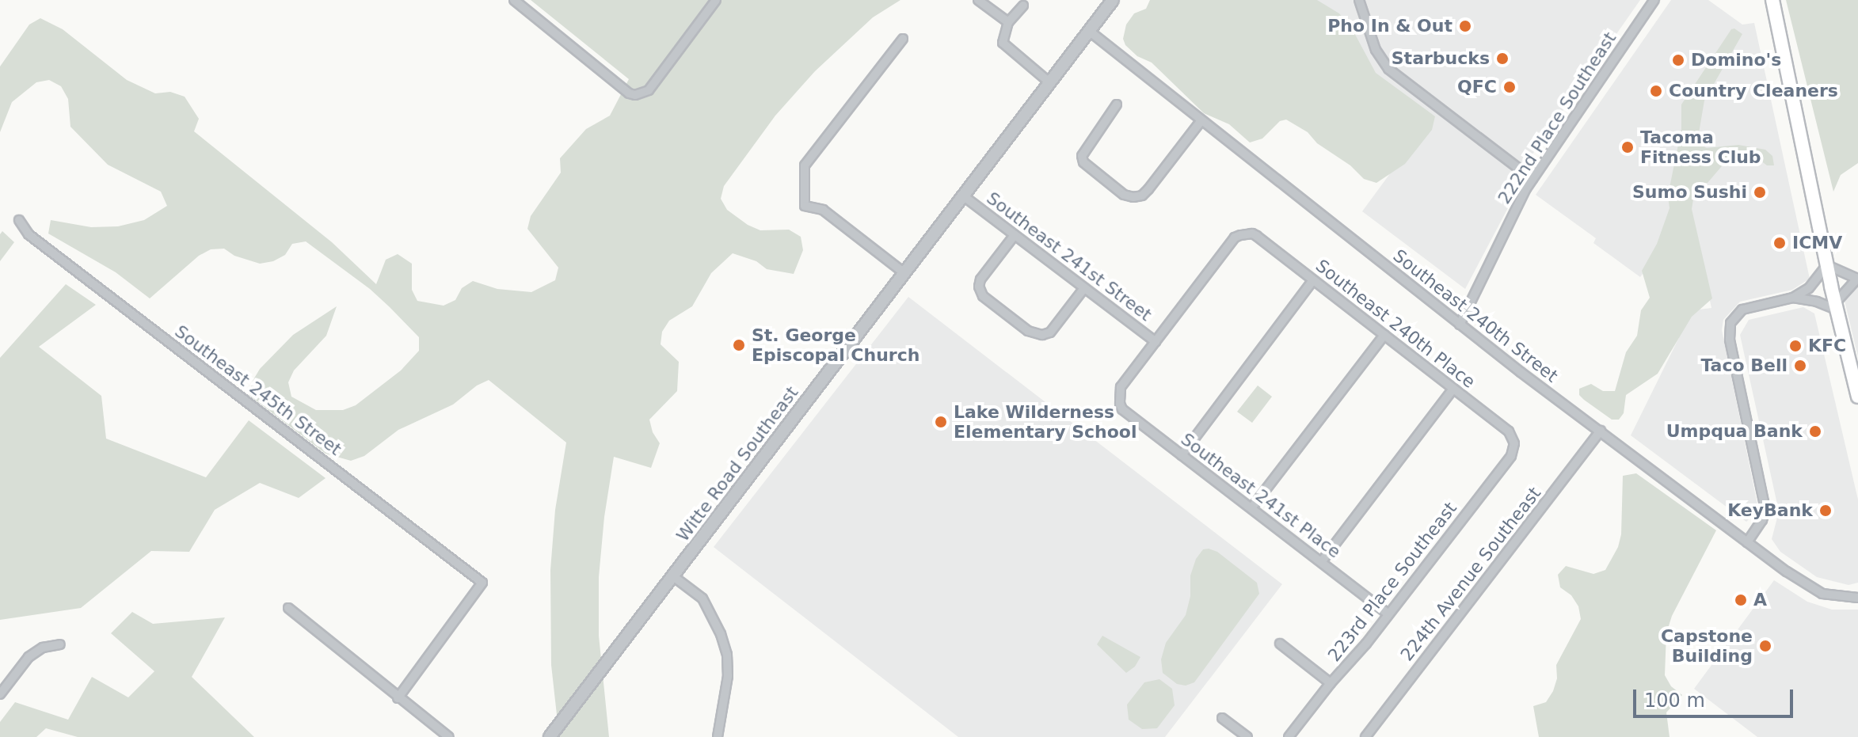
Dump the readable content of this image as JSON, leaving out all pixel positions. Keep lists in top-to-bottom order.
{
  "streets": {
    "street": [
      "222nd Place Southeast",
      "Southeast 241st Street",
      "Southeast 240th Street",
      "Southeast 240th Place",
      "Southeast 245th Street",
      "Witte Road Southeast",
      "Southeast 241st Place",
      "224th Avenue Southeast",
      "223rd Place Southeast"
    ]
  },
  "crossings": [
    ["222nd Place Southeast", "Southeast 240th Street"],
    ["Southeast 241st Street", "Southeast 240th Place"],
    ["Southeast 241st Street", "Witte Road Southeast"],
    ["Southeast 241st Street", "Southeast 241st Place"],
    ["Southeast 240th Street", "Witte Road Southeast"],
    ["Southeast 240th Street", "224th Avenue Southeast"],
    ["Southeast 240th Place", "Southeast 241st Place"],
    ["Southeast 240th Place", "223rd Place Southeast"],
    ["Southeast 241st Place", "223rd Place Southeast"]
  ],
  "places": [
    "Pho In & Out",
    "Starbucks",
    "Domino's",
    "QFC",
    "Country Cleaners",
    "Tacoma Fitness Club",
    "Sumo Sushi",
    "ICMV",
    "St. George Episcopal Church",
    "KFC",
    "Taco Bell",
    "Lake Wilderness Elementary School",
    "Umpqua Bank",
    "KeyBank",
    "A",
    "Capstone Building"
  ],
  "scale_bar": "100 m"
}
